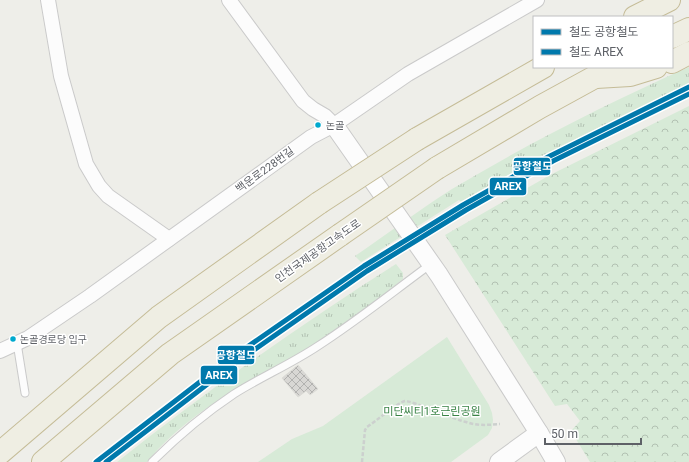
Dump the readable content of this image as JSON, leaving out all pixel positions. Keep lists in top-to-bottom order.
{
  "streets": {
    "highway": ["인천국제공항고속도로"],
    "street": ["백운로228번길"]
  },
  "parks": ["미단씨티1호근린공원"],
  "places": ["논골", "논골경로당 입구"],
  "lines": ["rail line 공항철도", "rail line AREX"],
  "legend": ["철도 공항철도", "철도 AREX"],
  "scale_bar": "50 m"
}
